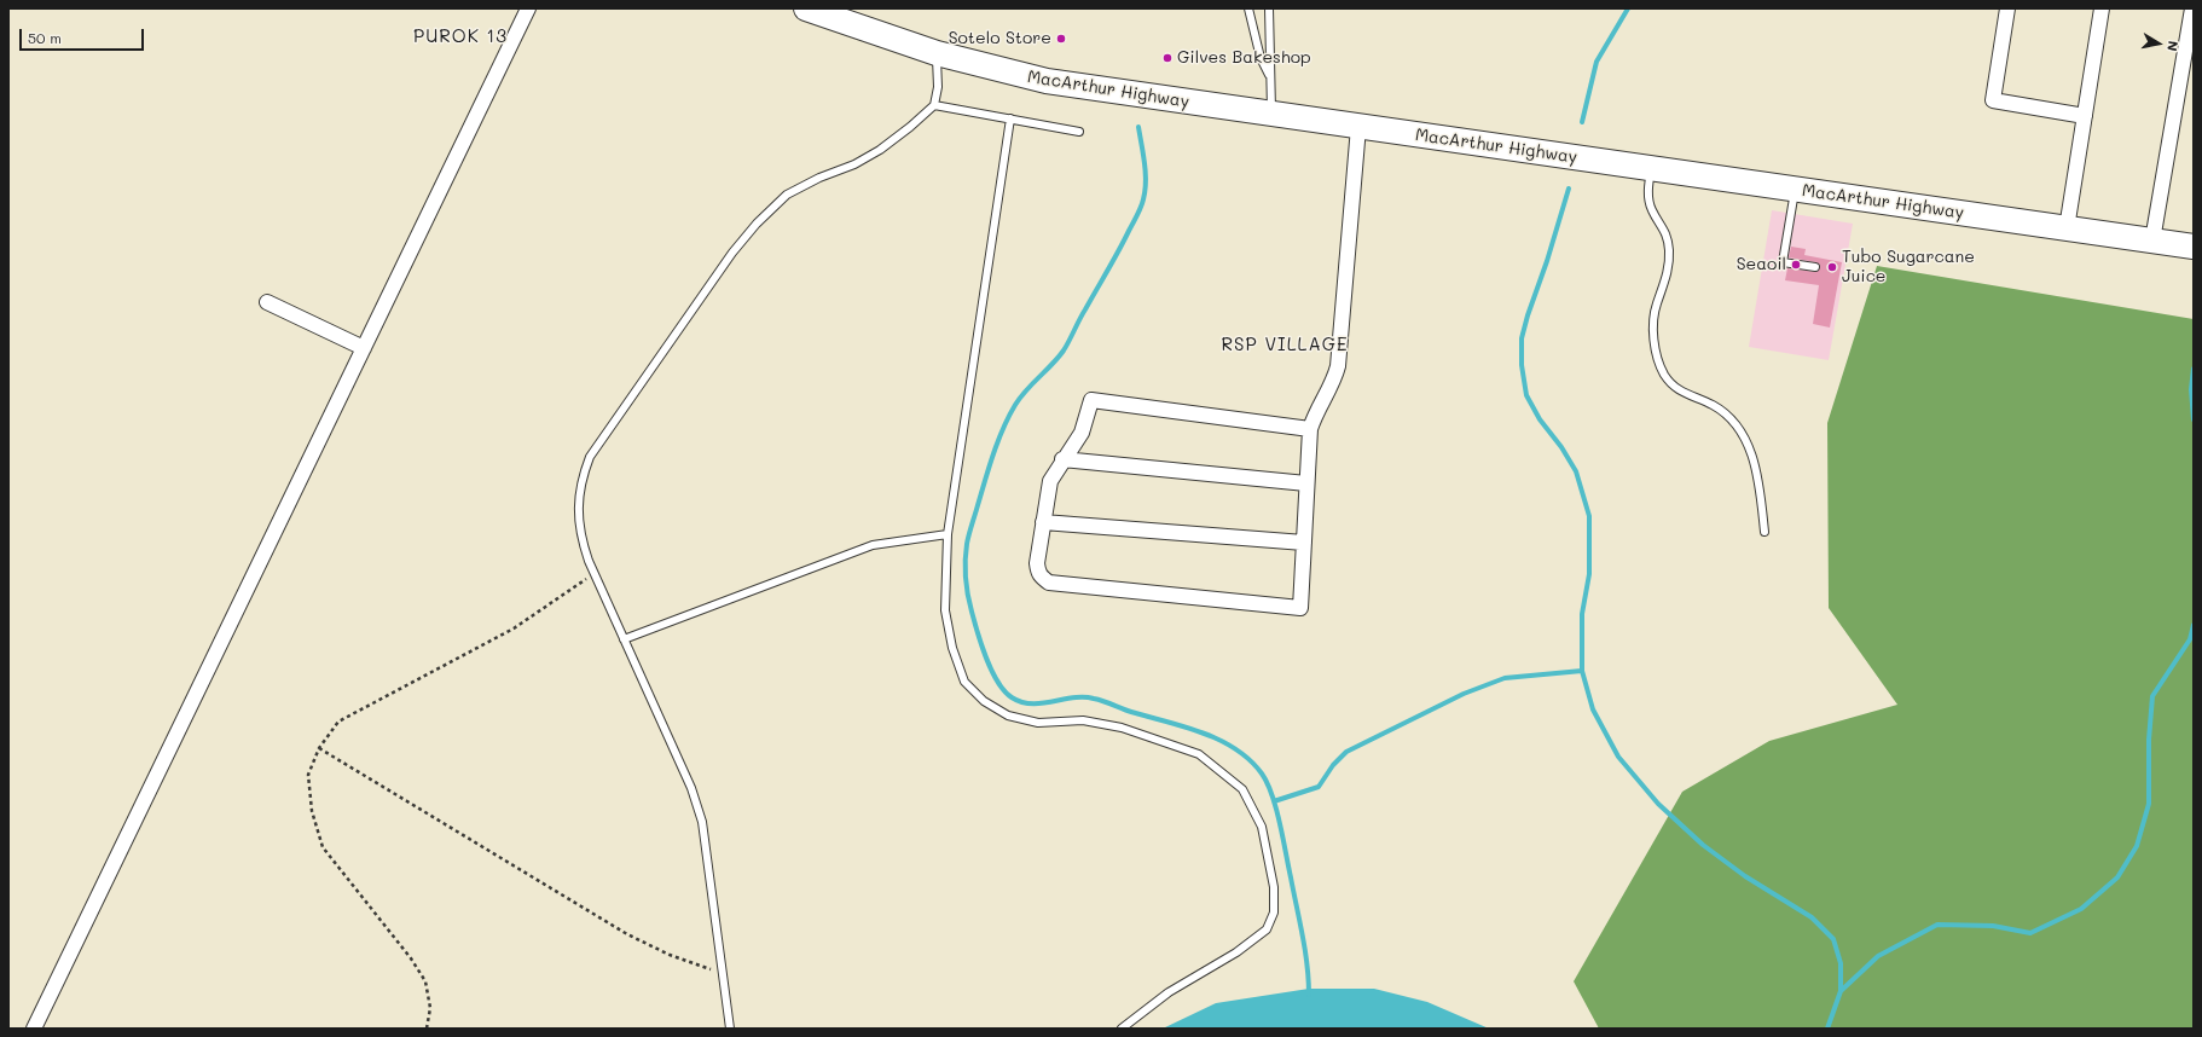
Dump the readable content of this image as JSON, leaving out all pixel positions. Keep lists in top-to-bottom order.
{
  "streets": {
    "highway": ["MacArthur Highway"]
  },
  "districts": ["PUROK 13", "RSP VILLAGE"],
  "places": [
    "Sotelo Store",
    "Gilves Bakeshop",
    "Seaoil",
    "Tubo Sugarcane Juice"
  ],
  "scale_bar": "50 m",
  "north": "right"
}
